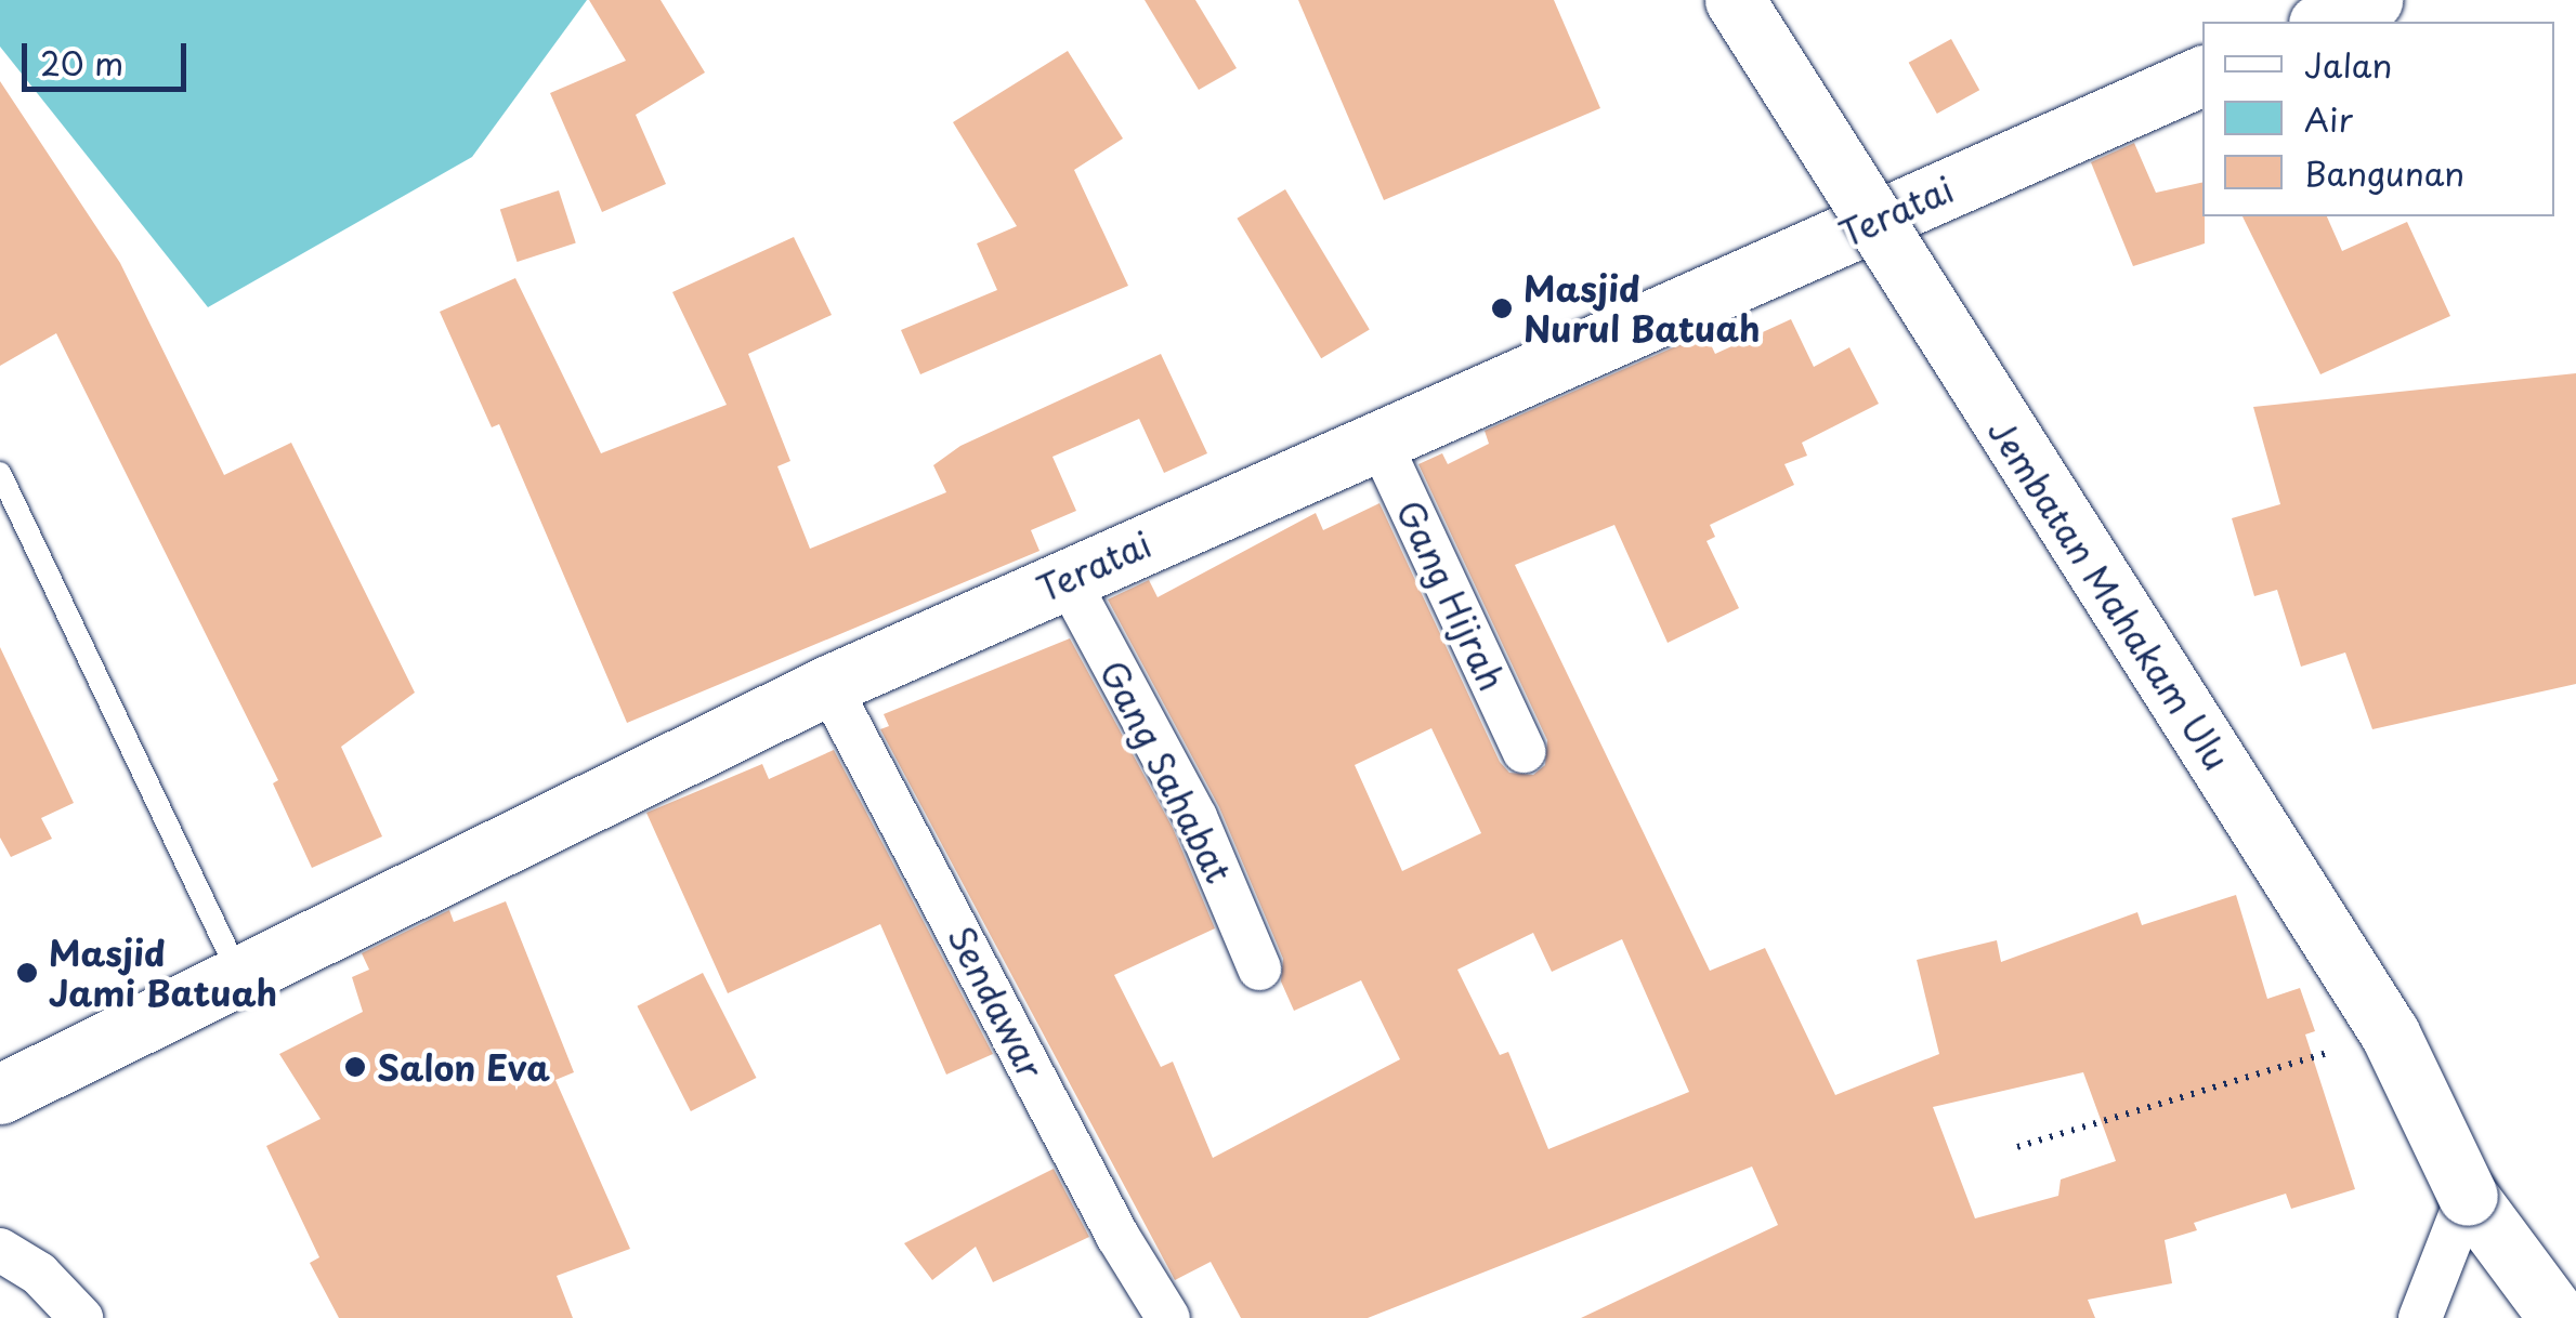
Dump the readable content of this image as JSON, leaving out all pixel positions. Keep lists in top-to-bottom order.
{
  "streets": {
    "main road": ["Teratai", "Jembatan Mahakam Ulu"],
    "street": ["Gang Hijrah", "Gang Sahabat", "Sendawar"]
  },
  "crossings": [
    ["Teratai", "Gang Hijrah"],
    ["Teratai", "Gang Sahabat"],
    ["Teratai", "Sendawar"]
  ],
  "places": ["Masjid Nurul Batuah", "Masjid Jami Batuah", "Salon Eva"],
  "legend": ["Jalan", "Air", "Bangunan"],
  "scale_bar": "20 m"
}
